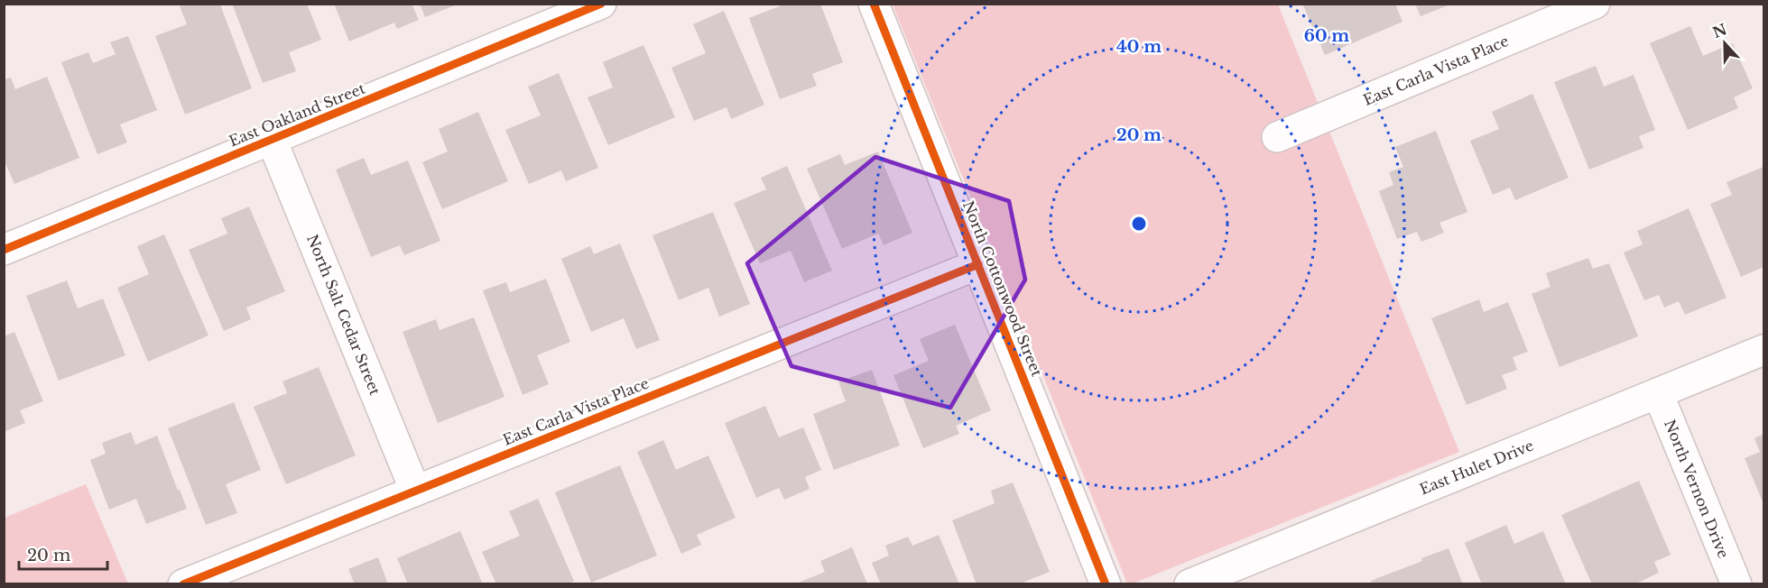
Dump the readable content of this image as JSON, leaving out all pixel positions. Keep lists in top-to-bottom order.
{
  "streets": {
    "street": [
      "East Carla Vista Place",
      "East Oakland Street",
      "North Cottonwood Street",
      "North Salt Cedar Street",
      "East Hulet Drive",
      "North Vernon Drive"
    ]
  },
  "crossings": [
    ["East Carla Vista Place", "North Cottonwood Street"],
    ["East Carla Vista Place", "North Salt Cedar Street"],
    ["East Oakland Street", "North Salt Cedar Street"],
    ["East Hulet Drive", "North Vernon Drive"]
  ],
  "scale_bar": "20 m",
  "north": "top",
  "rings": ["60 m", "40 m", "20 m"]
}
